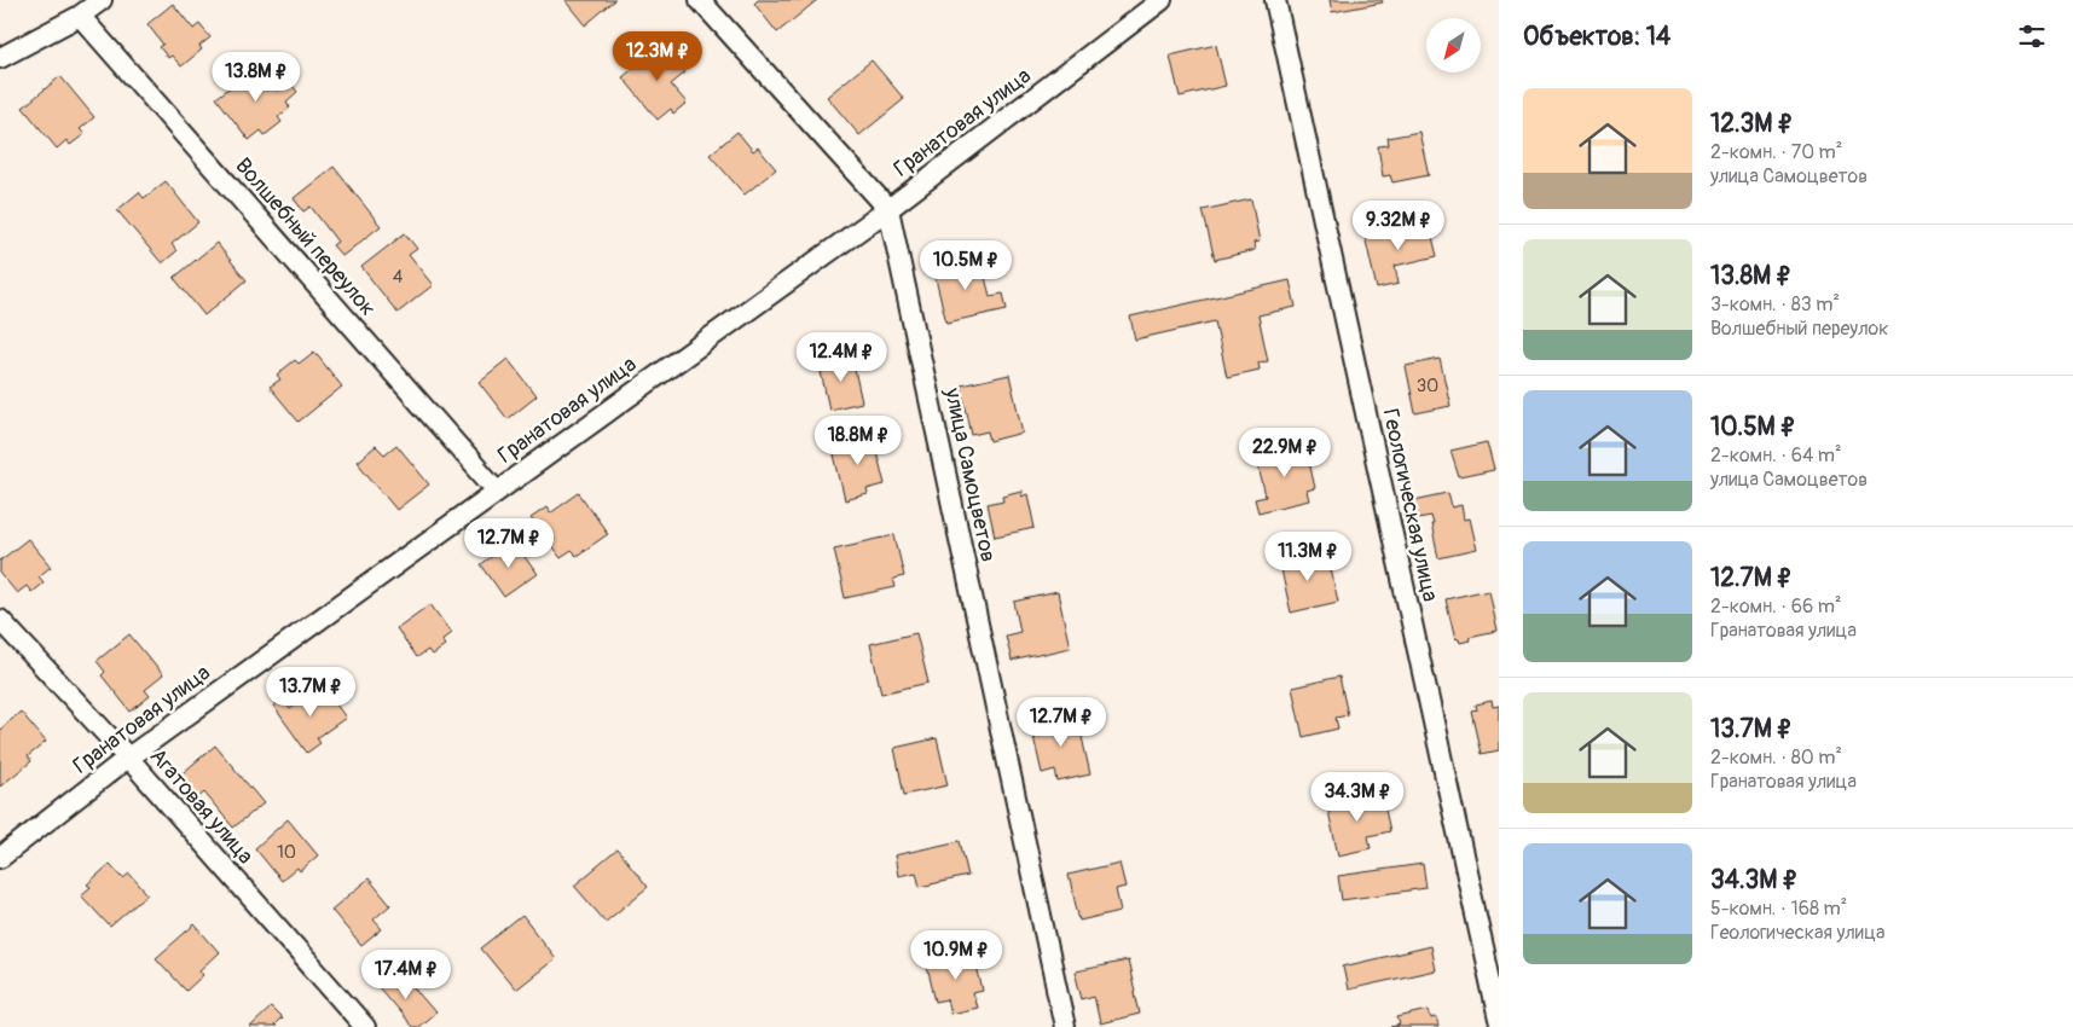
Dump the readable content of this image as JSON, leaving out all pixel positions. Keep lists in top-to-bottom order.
{
  "streets": {
    "street": [
      "Гранатовая улица",
      "Волшебный переулок",
      "улица Самоцветов",
      "Геологическая улица",
      "Агатовая улица"
    ]
  },
  "crossings": [
    ["Гранатовая улица", "Волшебный переулок"],
    ["Гранатовая улица", "улица Самоцветов"],
    ["Гранатовая улица", "Агатовая улица"]
  ],
  "house_numbers": ["4", "30", "10"],
  "north": "bottom left",
  "page": {
    "heading": "Объектов: 14",
    "price": [
      "12.3M ₽",
      "13.8M ₽",
      "9.32M ₽",
      "10.5M ₽",
      "12.4M ₽",
      "18.8M ₽",
      "22.9M ₽",
      "12.7M ₽",
      "11.3M ₽",
      "13.7M ₽",
      "12.7M ₽",
      "34.3M ₽",
      "10.9M ₽",
      "17.4M ₽"
    ],
    "list": [
      {
        "name": "12.3M ₽",
        "note": "2-комн. · 70 m² · улица Самоцветов"
      },
      {
        "name": "13.8M ₽",
        "note": "3-комн. · 83 m² · Волшебный переулок"
      },
      {
        "name": "10.5M ₽",
        "note": "2-комн. · 64 m² · улица Самоцветов"
      },
      {
        "name": "12.7M ₽",
        "note": "2-комн. · 66 m² · Гранатовая улица"
      },
      {
        "name": "13.7M ₽",
        "note": "2-комн. · 80 m² · Гранатовая улица"
      },
      {
        "name": "34.3M ₽",
        "note": "5-комн. · 168 m² · Геологическая улица"
      }
    ]
  }
}
